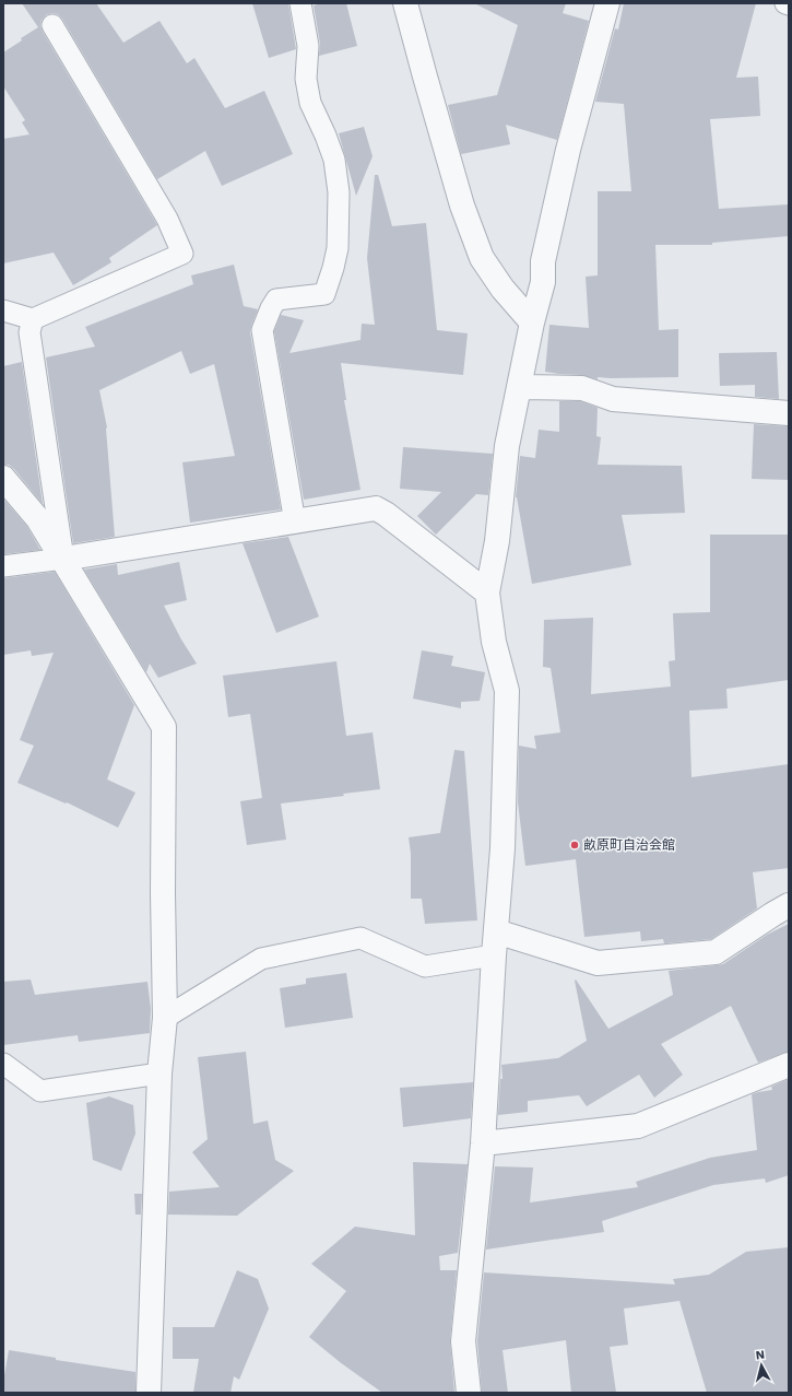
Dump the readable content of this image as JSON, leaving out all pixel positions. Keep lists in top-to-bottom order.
{
  "places": ["畝原町自治会館"],
  "north": "top"
}
